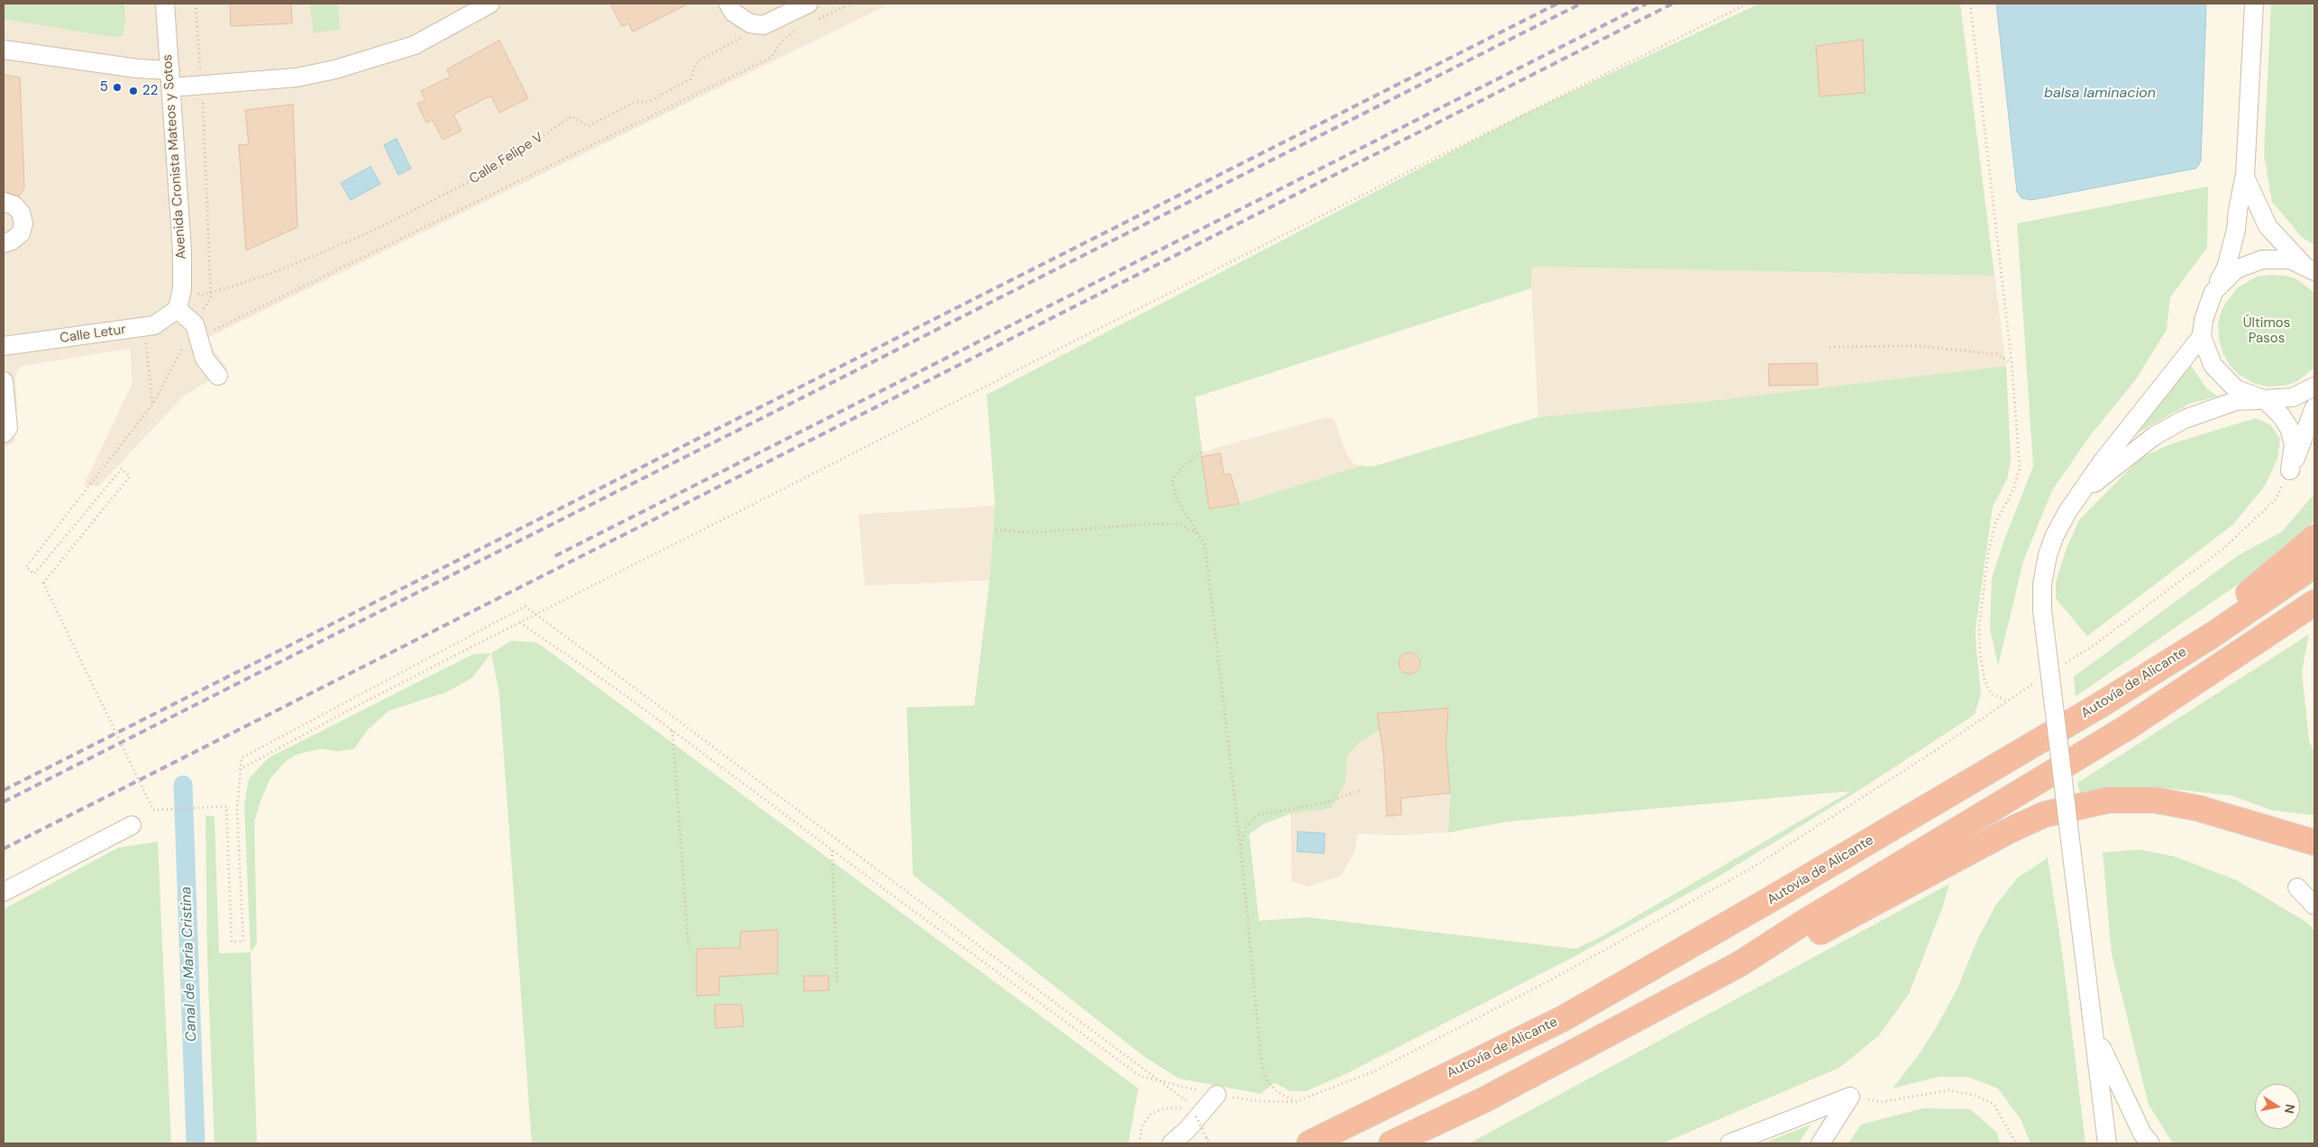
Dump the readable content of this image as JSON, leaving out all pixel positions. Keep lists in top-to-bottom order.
{
  "streets": {
    "highway": ["Autovía de Alicante"],
    "street": ["Avenida Cronista Mateos y Sotos", "Calle Letur"],
    "path": ["Calle Felipe V"]
  },
  "crossings": [
    ["Avenida Cronista Mateos y Sotos", "Calle Felipe V"],
    ["Avenida Cronista Mateos y Sotos", "Calle Letur"]
  ],
  "water": ["balsa laminacion", "Canal de María Cristina"],
  "parks": ["Últimos Pasos"],
  "places": ["5", "22"],
  "north": "right"
}
